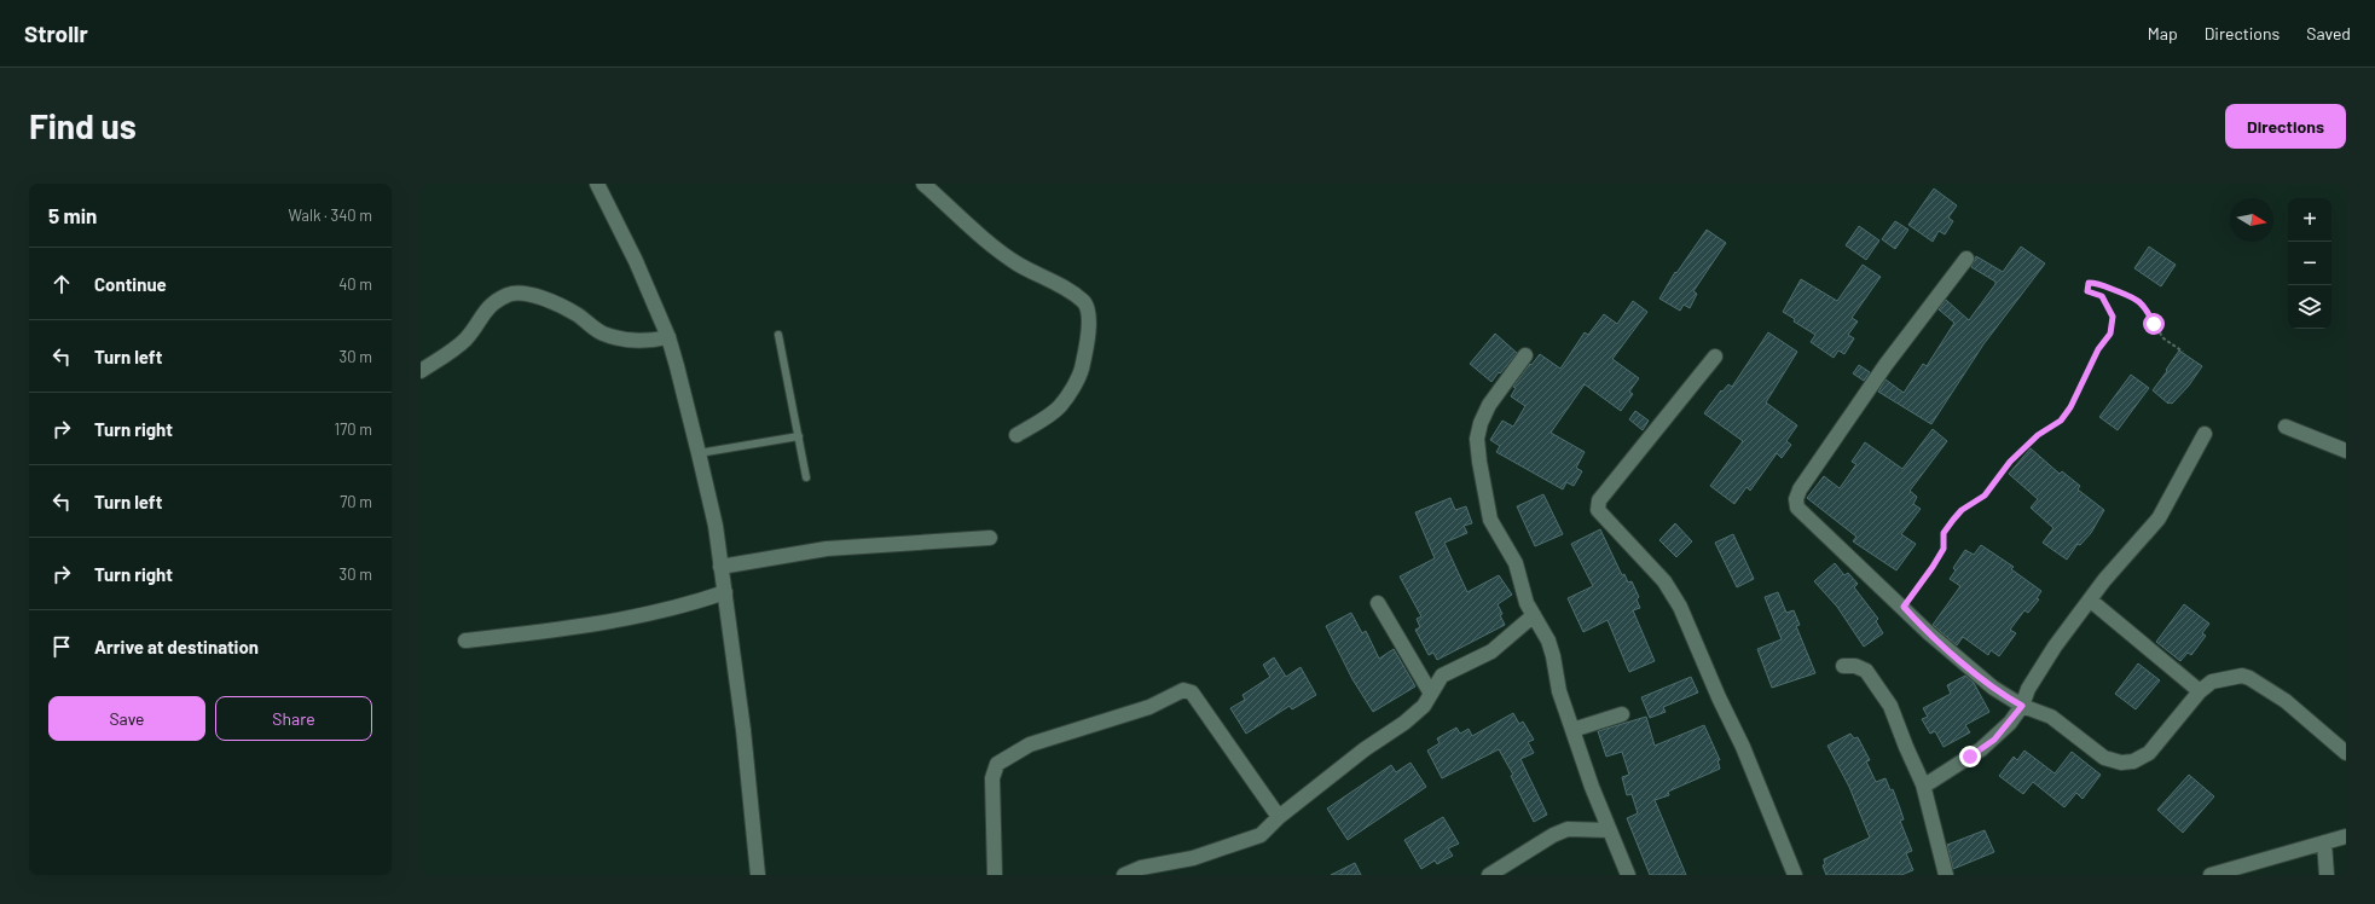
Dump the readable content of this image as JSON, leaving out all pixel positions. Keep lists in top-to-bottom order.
{
  "north": "right",
  "page": {
    "header": "Strollr",
    "nav": ["Map", "Directions", "Saved"],
    "buttons": [
      "Directions",
      ["Save", "Share"]
    ],
    "title": "Find us",
    "heading": ["5 min", "Walk · 340 m"],
    "map_buttons": ["+", "−"],
    "list": [
      ["Continue", "40 m"],
      ["Turn left", "30 m"],
      ["Turn right", "170 m"],
      ["Turn left", "70 m"],
      ["Turn right", "30 m"],
      "Arrive at destination"
    ]
  }
}
